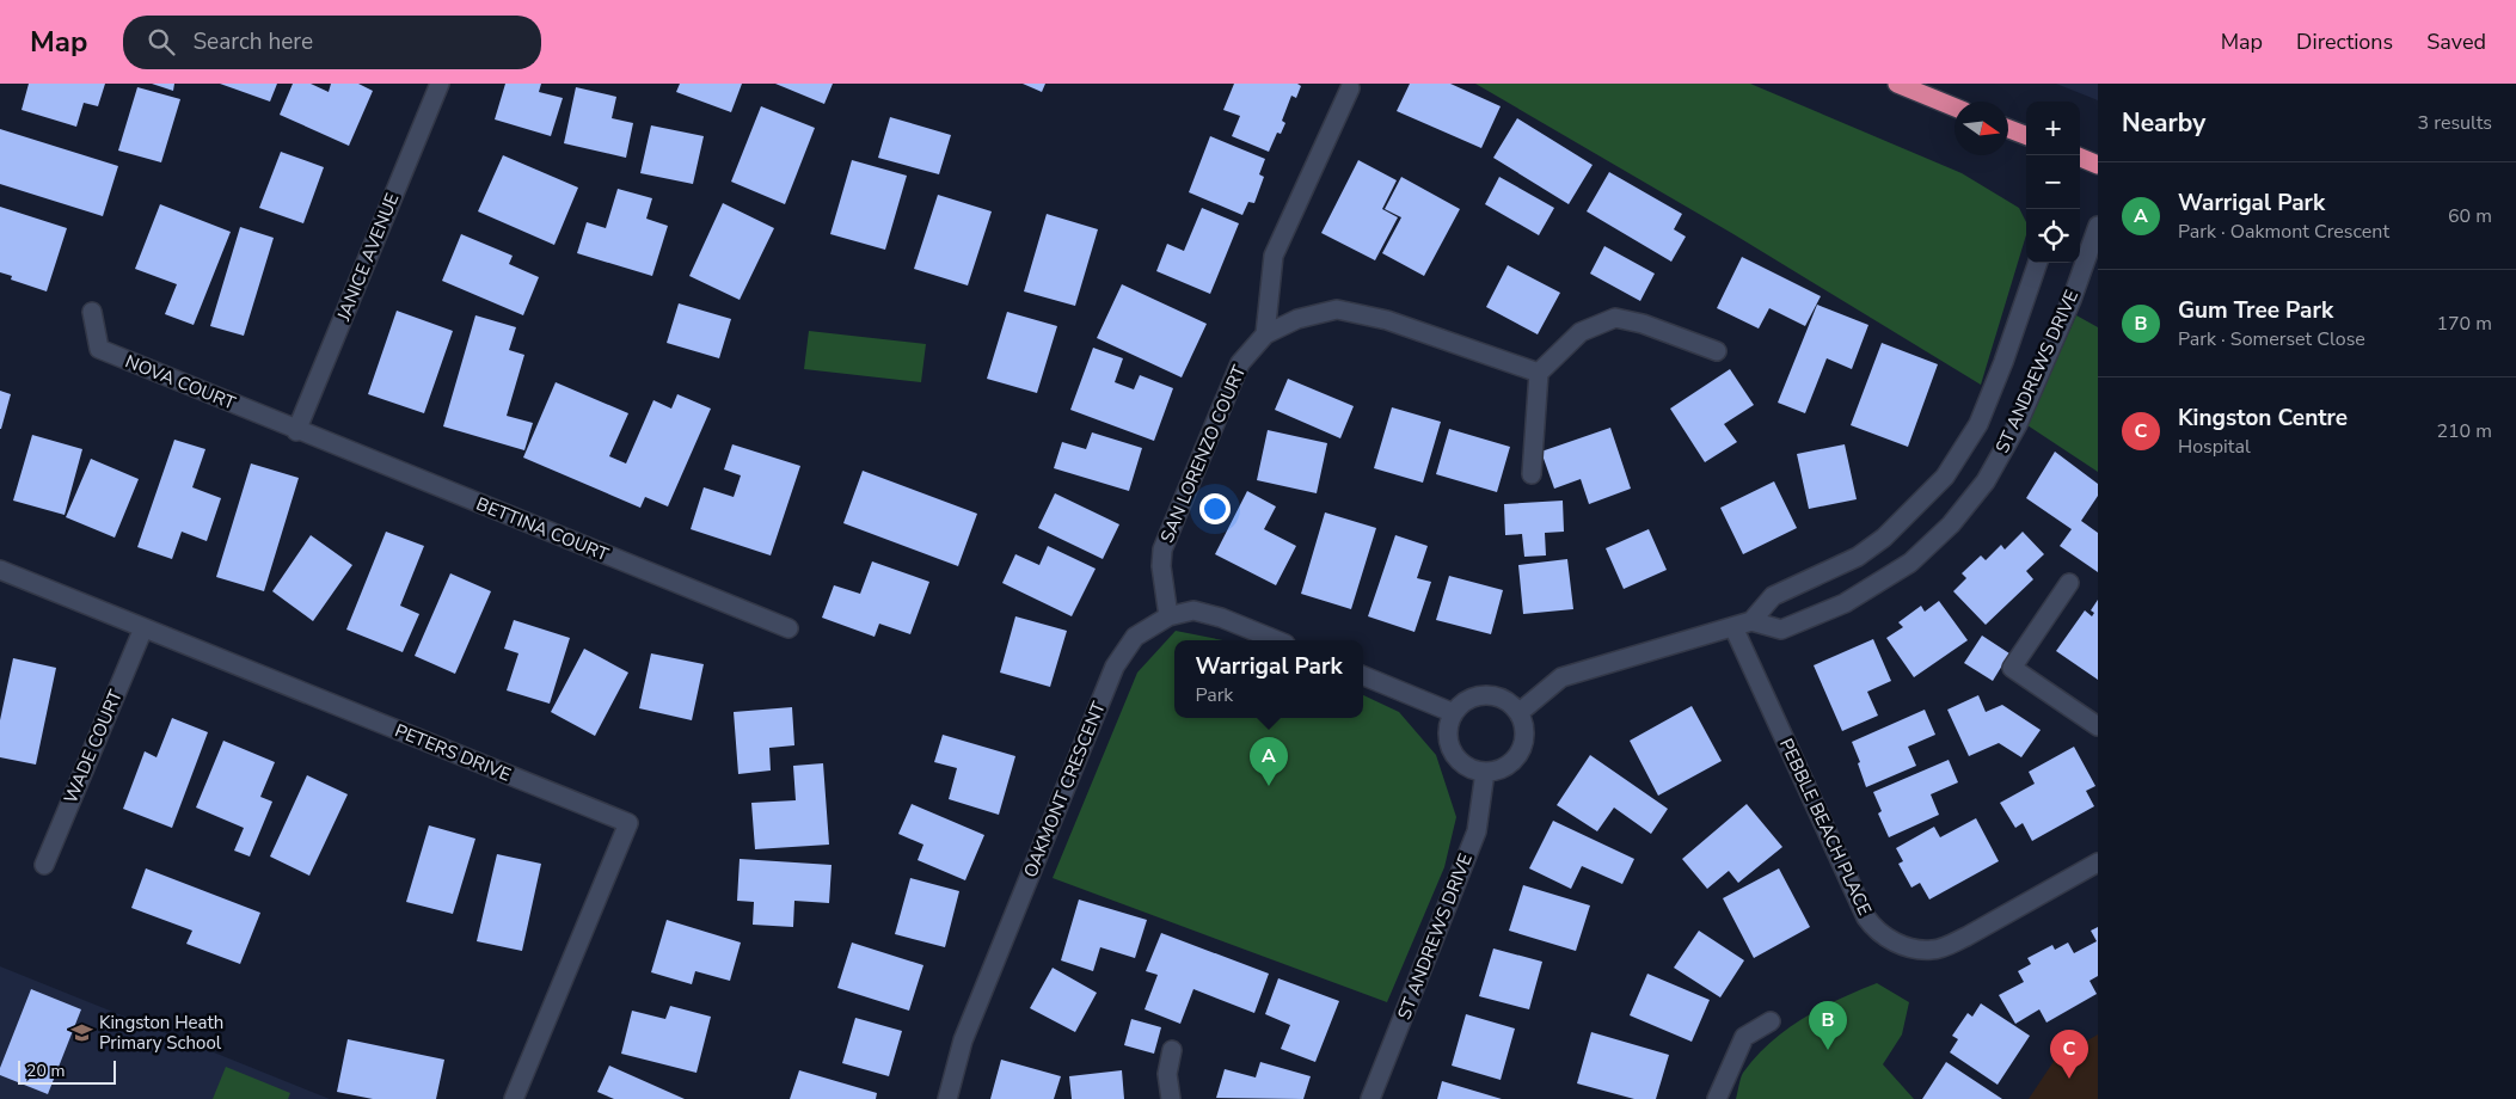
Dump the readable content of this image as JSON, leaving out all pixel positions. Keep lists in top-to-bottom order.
{
  "streets": {
    "street": [
      "JANICE AVENUE",
      "ST ANDREWS DRIVE",
      "NOVA COURT",
      "SAN LORENZO COURT",
      "BETTINA COURT",
      "WADE COURT",
      "PETERS DRIVE",
      "OAKMONT CRESCENT",
      "PEBBLE BEACH PLACE"
    ]
  },
  "crossings": [
    ["JANICE AVENUE", "NOVA COURT"],
    ["JANICE AVENUE", "BETTINA COURT"],
    ["NOVA COURT", "BETTINA COURT"],
    ["SAN LORENZO COURT", "OAKMONT CRESCENT"],
    ["WADE COURT", "PETERS DRIVE"]
  ],
  "places": {
    "school or university": ["Kingston Heath Primary School"]
  },
  "scale_bar": "20 m",
  "north": "right",
  "page": {
    "header": "Map",
    "search": "Search here",
    "nav": ["Map", "Directions", "Saved"],
    "heading": ["Nearby", "3 results"],
    "map_buttons": ["+", "−"],
    "list": [
      {
        "mark": "A",
        "name": "Warrigal Park",
        "note": "Park · Oakmont Crescent",
        "value": "60 m"
      },
      {
        "mark": "B",
        "name": "Gum Tree Park",
        "note": "Park · Somerset Close",
        "value": "170 m"
      },
      {
        "mark": "C",
        "name": "Kingston Centre",
        "note": "Hospital",
        "value": "210 m"
      }
    ],
    "popup": ["Warrigal Park", "Park"],
    "pins": ["A", "B", "C"],
    "scale": "20 m"
  }
}
